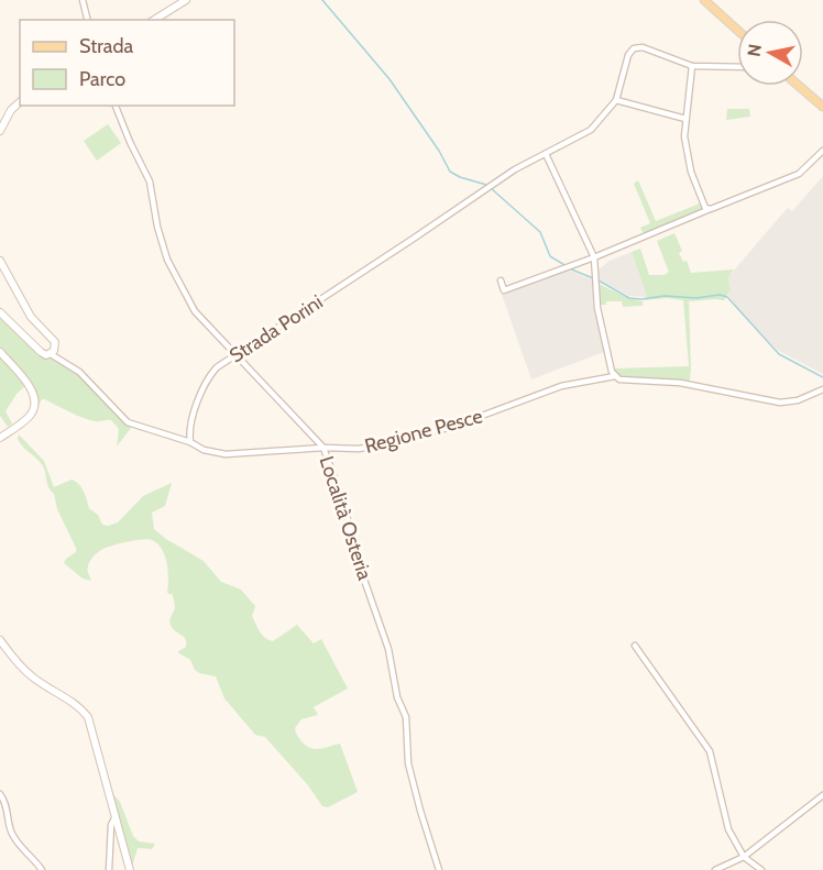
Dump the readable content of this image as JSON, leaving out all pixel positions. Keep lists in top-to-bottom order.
{
  "streets": {
    "street": ["Strada Porini", "Regione Pesce", "Località Osteria"]
  },
  "crossings": [
    ["Strada Porini", "Regione Pesce"],
    ["Strada Porini", "Località Osteria"],
    ["Regione Pesce", "Località Osteria"]
  ],
  "legend": ["Strada", "Parco"],
  "north": "left"
}
